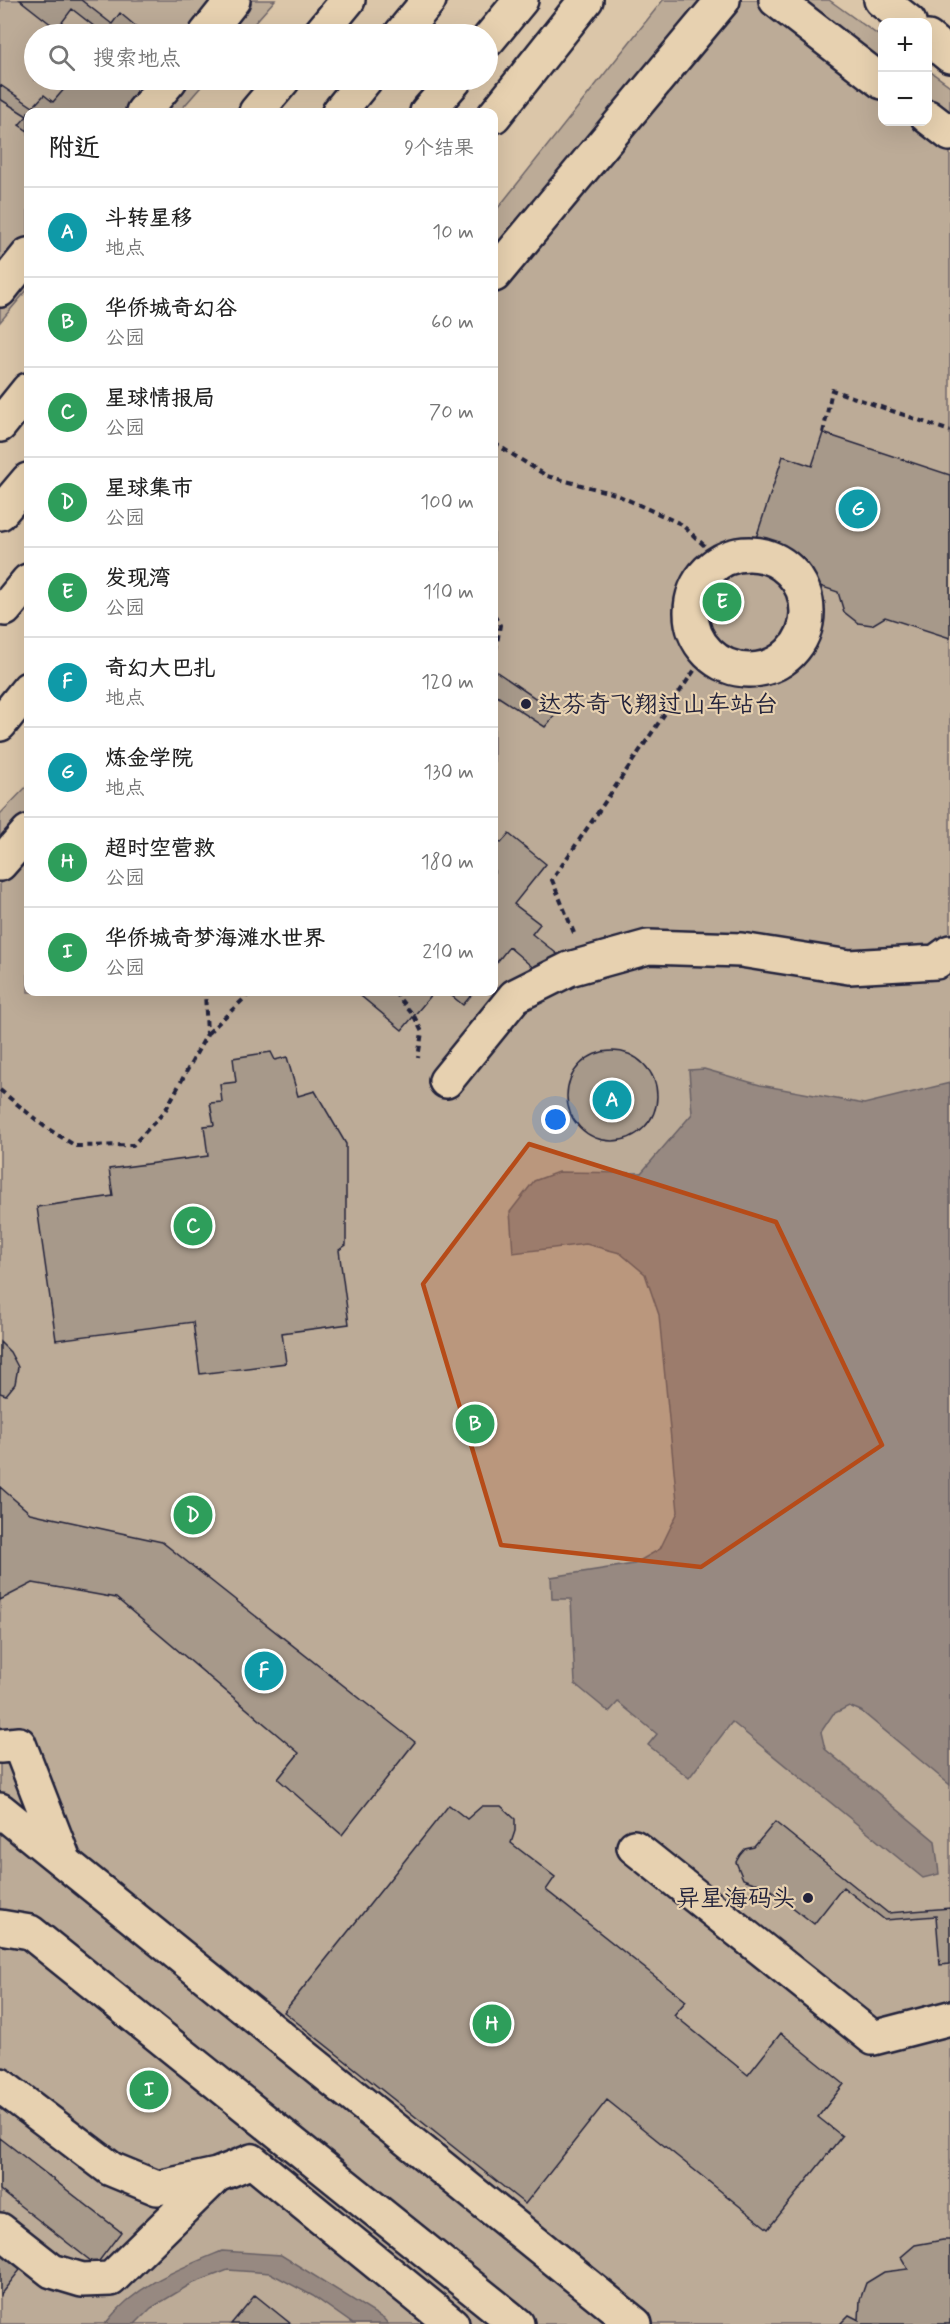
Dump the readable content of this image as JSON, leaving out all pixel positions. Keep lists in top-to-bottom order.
{
  "places": ["达芬奇飞翔过山车站台", "异星海码头"],
  "page": {
    "map_buttons": ["+", "−"],
    "search": "搜索地点",
    "heading": ["附近", "9个结果"],
    "list": [
      {
        "mark": "A",
        "name": "斗转星移",
        "note": "地点",
        "value": "10 m"
      },
      {
        "mark": "B",
        "name": "华侨城奇幻谷",
        "note": "公园",
        "value": "60 m"
      },
      {
        "mark": "C",
        "name": "星球情报局",
        "note": "公园",
        "value": "70 m"
      },
      {
        "mark": "D",
        "name": "星球集市",
        "note": "公园",
        "value": "100 m"
      },
      {
        "mark": "E",
        "name": "发现湾",
        "note": "公园",
        "value": "110 m"
      },
      {
        "mark": "F",
        "name": "奇幻大巴扎",
        "note": "地点",
        "value": "120 m"
      },
      {
        "mark": "G",
        "name": "炼金学院",
        "note": "地点",
        "value": "130 m"
      },
      {
        "mark": "H",
        "name": "超时空营救",
        "note": "公园",
        "value": "180 m"
      },
      {
        "mark": "I",
        "name": "华侨城奇梦海滩水世界",
        "note": "公园",
        "value": "210 m"
      }
    ],
    "pins": [
      "G",
      "E",
      "A",
      "C",
      "B",
      "D",
      "F",
      "H",
      "I"
    ]
  }
}
